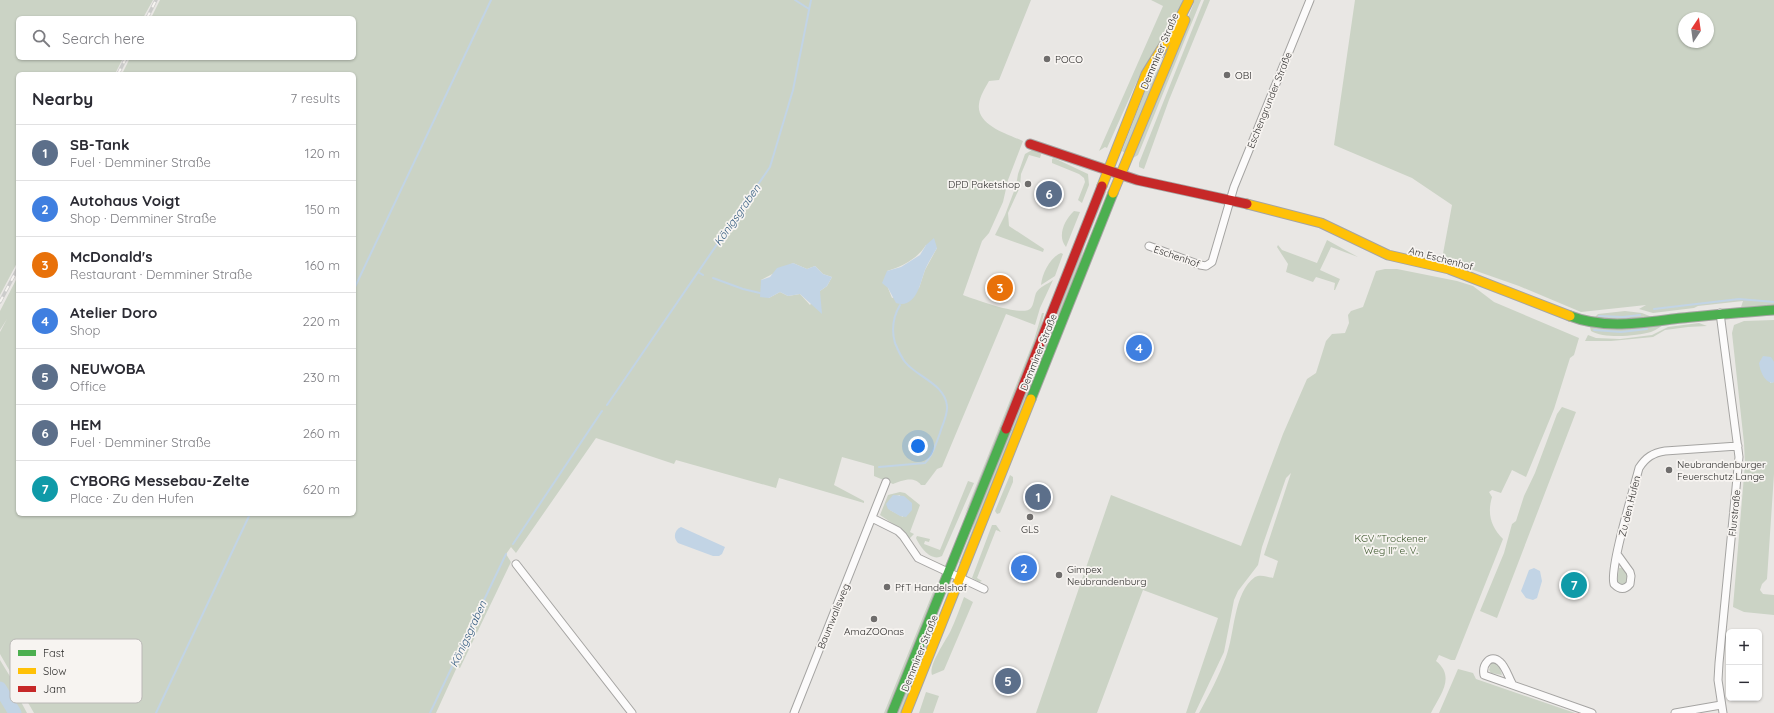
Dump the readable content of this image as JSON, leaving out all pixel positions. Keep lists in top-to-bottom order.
{
  "streets": {
    "main road": ["Demminer Straße", "Am Eschenhof"],
    "street": [
      "Eschengrunder Straße",
      "Eschenhof",
      "Zu den Hufen",
      "Flurstraße",
      "Baumwallsweg"
    ]
  },
  "crossings": [
    ["Demminer Straße", "Am Eschenhof"],
    ["Eschengrunder Straße", "Eschenhof"],
    ["Eschengrunder Straße", "Am Eschenhof"],
    ["Eschenhof", "Am Eschenhof"],
    ["Am Eschenhof", "Flurstraße"],
    ["Zu den Hufen", "Flurstraße"]
  ],
  "water": ["Königsgraben"],
  "parks": ["KGV \"Trockener Weg II\" e. V."],
  "places": [
    "POCO",
    "OBI",
    "DPD Paketshop",
    "Neubrandenburger Feuerschutz Lange",
    "GLS",
    "Gimpex Neubrandenburg",
    "PfT Handelshof",
    "AmaZOOnas"
  ],
  "legend": ["Fast", "Slow", "Jam"],
  "north": "top",
  "page": {
    "search": "Search here",
    "heading": ["Nearby", "7 results"],
    "list": [
      {
        "mark": "1",
        "name": "SB-Tank",
        "note": "Fuel · Demminer Straße",
        "value": "120 m"
      },
      {
        "mark": "2",
        "name": "Autohaus Voigt",
        "note": "Shop · Demminer Straße",
        "value": "150 m"
      },
      {
        "mark": "3",
        "name": "McDonald's",
        "note": "Restaurant · Demminer Straße",
        "value": "160 m"
      },
      {
        "mark": "4",
        "name": "Atelier Doro",
        "note": "Shop",
        "value": "220 m"
      },
      {
        "mark": "5",
        "name": "NEUWOBA",
        "note": "Office",
        "value": "230 m"
      },
      {
        "mark": "6",
        "name": "HEM",
        "note": "Fuel · Demminer Straße",
        "value": "260 m"
      },
      {
        "mark": "7",
        "name": "CYBORG Messebau-Zelte",
        "note": "Place · Zu den Hufen",
        "value": "620 m"
      }
    ],
    "pins": [
      "6",
      "3",
      "4",
      "1",
      "2",
      "7",
      "5"
    ],
    "map_buttons": ["+", "−"]
  }
}
